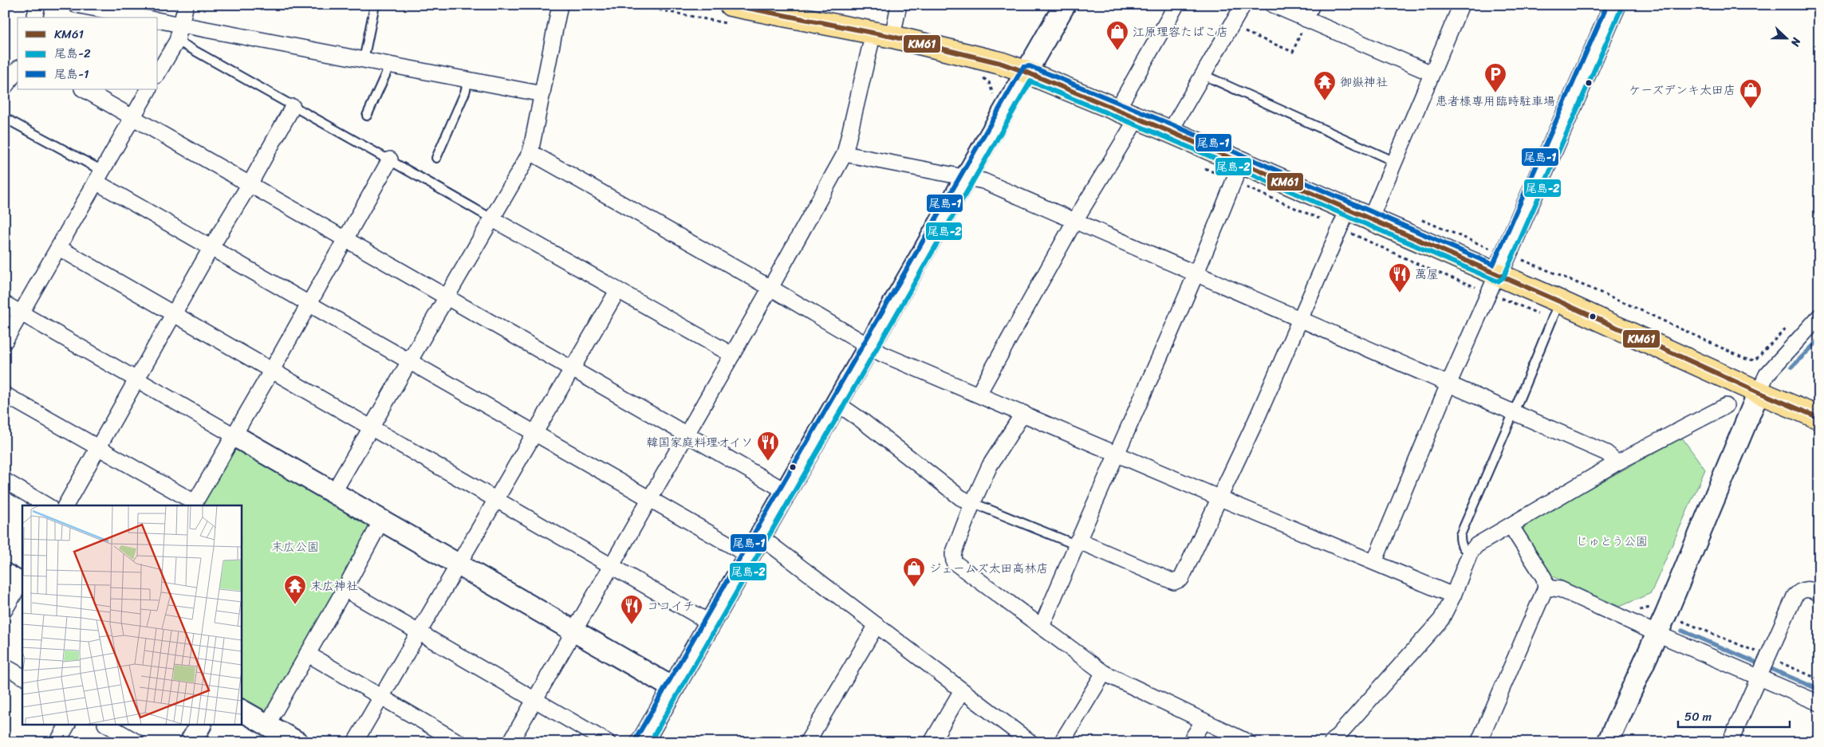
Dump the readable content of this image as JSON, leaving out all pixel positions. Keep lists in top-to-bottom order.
{
  "parks": ["じゅとう公園", "末広公園"],
  "places": {
    "shop": ["江原理容たばこ店", "ケーズデンキ太田店", "ジェームズ太田高林店"],
    "parking": ["患者様専用臨時駐車場"],
    "temple": ["御嶽神社", "末広神社"],
    "restaurant": ["萬屋", "韓国家庭料理オイソ", "ココイチ"]
  },
  "lines": ["transit line KM61", "transit line 尾島-1", "transit line 尾島-2"],
  "legend": ["KM61", "尾島-2", "尾島-1"],
  "scale_bar": "50 m",
  "north": "right"
}
